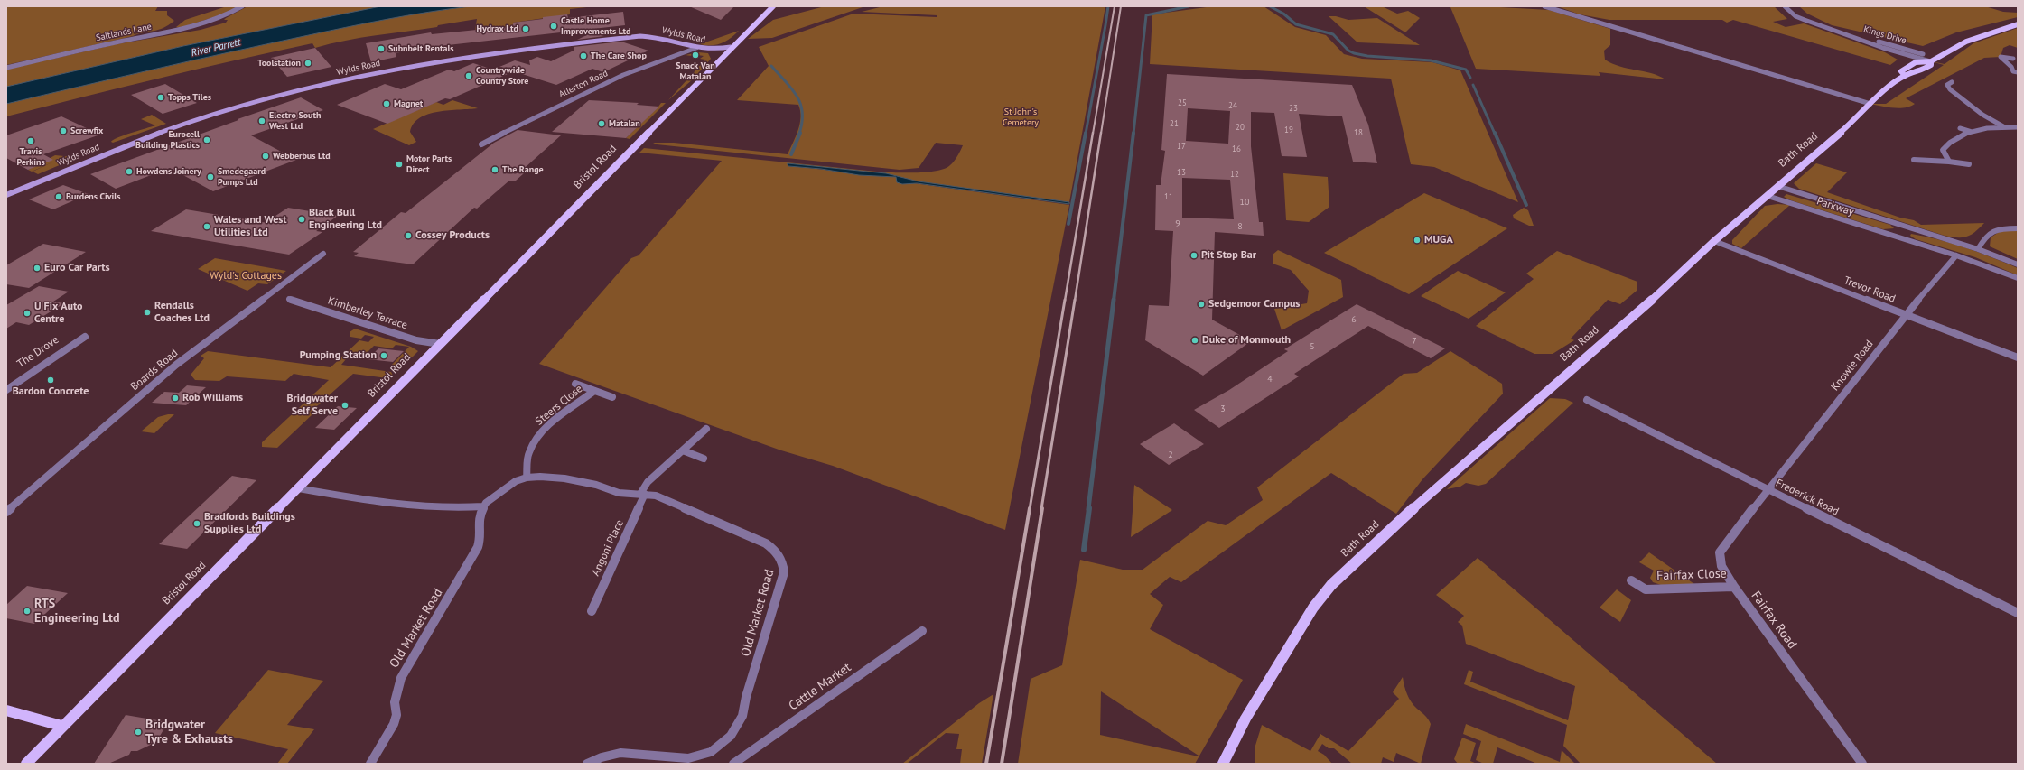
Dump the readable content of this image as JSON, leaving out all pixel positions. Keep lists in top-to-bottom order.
{
  "streets": {
    "main road": ["Bath Road", "Bristol Road"],
    "street": [
      "Saltlands Lane",
      "Wylds Road",
      "Kings Drive",
      "Allerton Road",
      "Parkway",
      "Trevor Road",
      "Kimberley Terrace",
      "The Drove",
      "Knowle Road",
      "Boards Road",
      "Steers Close",
      "Frederick Road",
      "Angoni Place",
      "Fairfax Close",
      "Old Market Road",
      "Fairfax Road",
      "Cattle Market"
    ]
  },
  "crossings": [
    ["Wylds Road", "Allerton Road"],
    ["Wylds Road", "Bristol Road"],
    ["Kings Drive", "Bath Road"],
    ["Bath Road", "Parkway"],
    ["Bath Road", "Trevor Road"],
    ["Bristol Road", "Kimberley Terrace"],
    ["Parkway", "Knowle Road"],
    ["Trevor Road", "Knowle Road"],
    ["Knowle Road", "Frederick Road"],
    ["Knowle Road", "Fairfax Road"],
    ["Steers Close", "Old Market Road"],
    ["Frederick Road", "Fairfax Road"],
    ["Angoni Place", "Old Market Road"],
    ["Fairfax Close", "Fairfax Road"]
  ],
  "water": ["River Parrett"],
  "parks": ["St John's Cemetery", "Wyld's Cottages"],
  "places": [
    "Castle Home Improvements Ltd",
    "Hydrax Ltd",
    "Subnbelt Rentals",
    "Snack Van Matalan",
    "The Care Shop",
    "Toolstation",
    "Countrywide Country Store",
    "Topps Tiles",
    "Magnet",
    "Electro South West Ltd",
    "Matalan",
    "Screwfix",
    "Eurocell Building Plastics",
    "Travis Perkins",
    "Webberbus Ltd",
    "Motor Parts Direct",
    "The Range",
    "Howdens Joinery",
    "Smedegaard Pumps Ltd",
    "Burdens Civils",
    "Black Bull Engineering Ltd",
    "Wales and West Utilities Ltd",
    "Cossey Products",
    "MUGA",
    "Pit Stop Bar",
    "Euro Car Parts",
    "Sedgemoor Campus",
    "Rendalls Coaches Ltd",
    "U Fix Auto Centre",
    "Duke of Monmouth",
    "Pumping Station",
    "Bardon Concrete",
    "Rob Williams",
    "Bridgwater Self Serve",
    "Bradfords Buildings Supplies Ltd",
    "RTS Engineering Ltd",
    "Bridgwater Tyre & Exhausts"
  ],
  "house_numbers": [
    "25",
    "24",
    "23",
    "21",
    "20",
    "19",
    "18",
    "17",
    "16",
    "13",
    "12",
    "11",
    "10",
    "9",
    "8",
    "6",
    "7",
    "5",
    "4",
    "3",
    "2"
  ]
}
